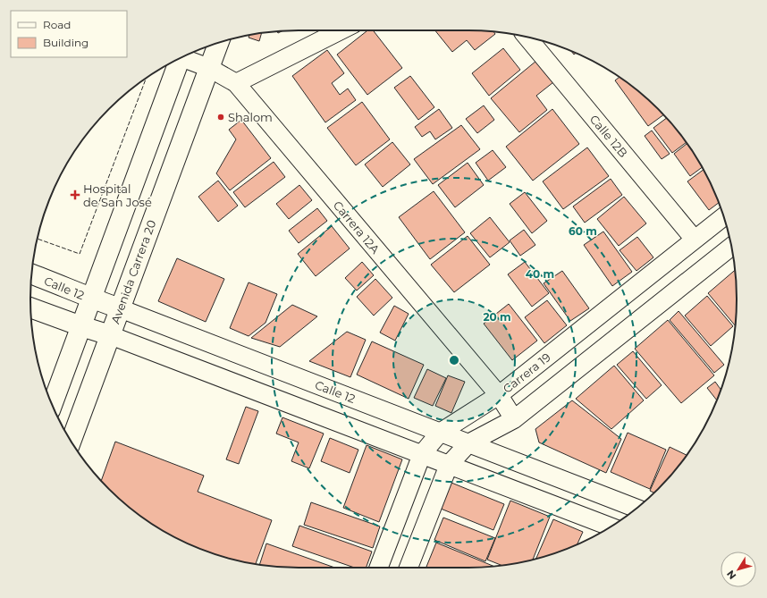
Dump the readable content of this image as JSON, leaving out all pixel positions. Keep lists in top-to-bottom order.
{
  "streets": {
    "main road": ["Avenida Carrera 20", "Calle 12"],
    "street": ["Calle 12B", "Carrera 12A", "Carrera 19"]
  },
  "crossings": [
    ["Calle 12B", "Carrera 19"],
    ["Carrera 12A", "Avenida Carrera 20"],
    ["Carrera 12A", "Carrera 19"],
    ["Avenida Carrera 20", "Calle 12"],
    ["Calle 12", "Carrera 19"]
  ],
  "places": {
    "other": ["Shalom"],
    "health": ["Hospital de San José"]
  },
  "legend": ["Road", "Building"],
  "north": "bottom left",
  "rings": ["60 m", "40 m", "20 m"]
}
